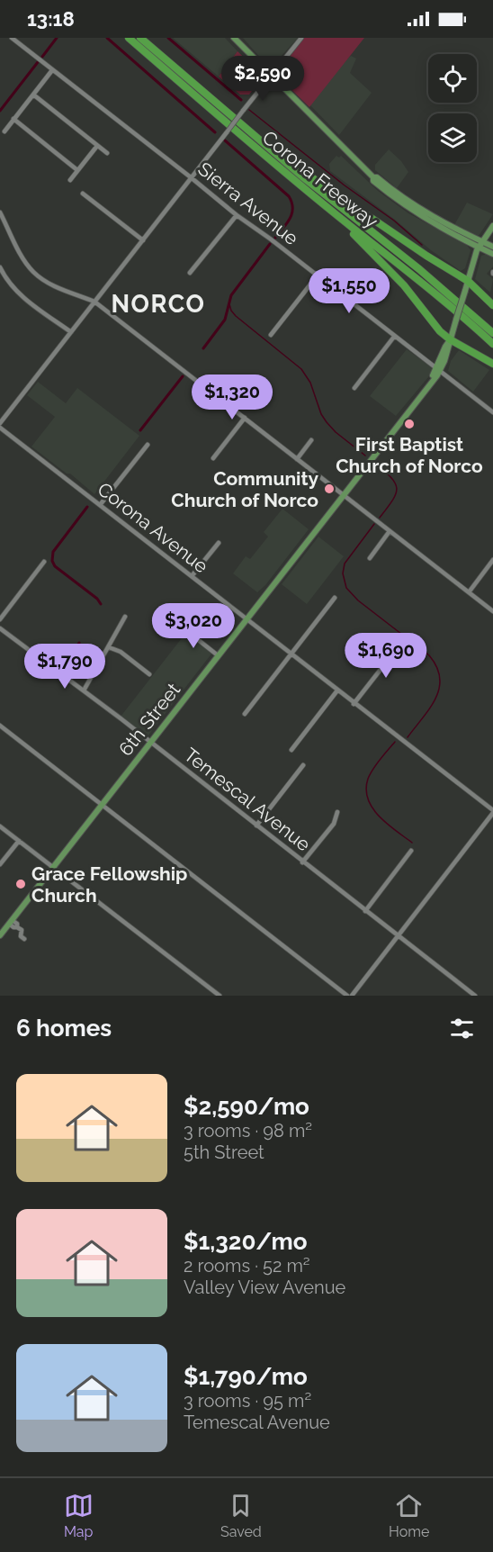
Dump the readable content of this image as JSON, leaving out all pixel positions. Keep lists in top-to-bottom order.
{
  "streets": {
    "highway": ["Corona Freeway"],
    "main road": ["6th Street"],
    "street": ["Sierra Avenue", "Corona Avenue", "Temescal Avenue"]
  },
  "crossings": [
    ["Sierra Avenue", "6th Street"],
    ["Corona Avenue", "6th Street"],
    ["6th Street", "Temescal Avenue"]
  ],
  "districts": ["NORCO"],
  "places": ["First Baptist Church of Norco", "Community Church of Norco", "Grace Fellowship Church"],
  "page": {
    "status": "13:18",
    "price": [
      "$2,590",
      "$1,550",
      "$1,320",
      "$3,020",
      "$1,690",
      "$1,790"
    ],
    "heading": "6 homes",
    "list": [
      {
        "name": "$2,590/mo",
        "note": "3 rooms · 98 m² · 5th Street"
      },
      {
        "name": "$1,320/mo",
        "note": "2 rooms · 52 m² · Valley View Avenue"
      },
      {
        "name": "$1,790/mo",
        "note": "3 rooms · 95 m² · Temescal Avenue"
      }
    ],
    "tabs": ["Map", "Saved", "Home"]
  }
}
